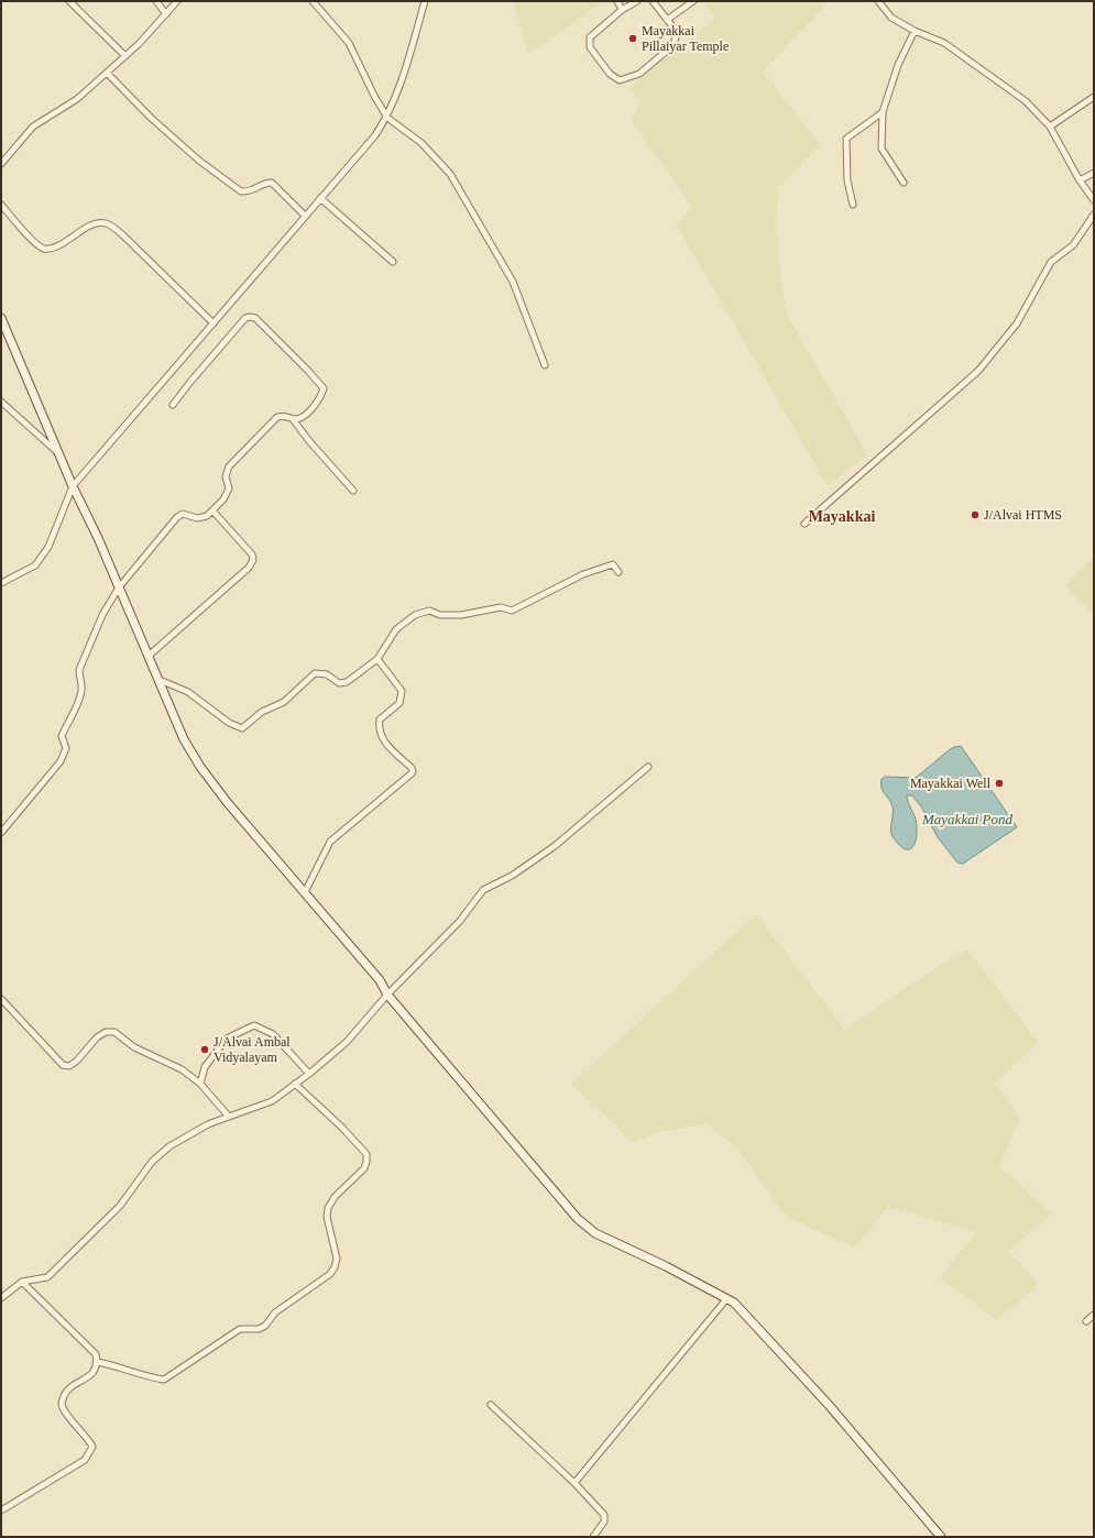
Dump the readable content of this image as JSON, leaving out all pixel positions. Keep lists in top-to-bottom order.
{
  "districts": ["Mayakkai"],
  "water": ["Mayakkai Pond"],
  "places": [
    "Mayakkai Pillaiyar Temple",
    "J/Alvai HTMS",
    "Mayakkai Well",
    "J/Alvai Ambal Vidyalayam"
  ]
}
